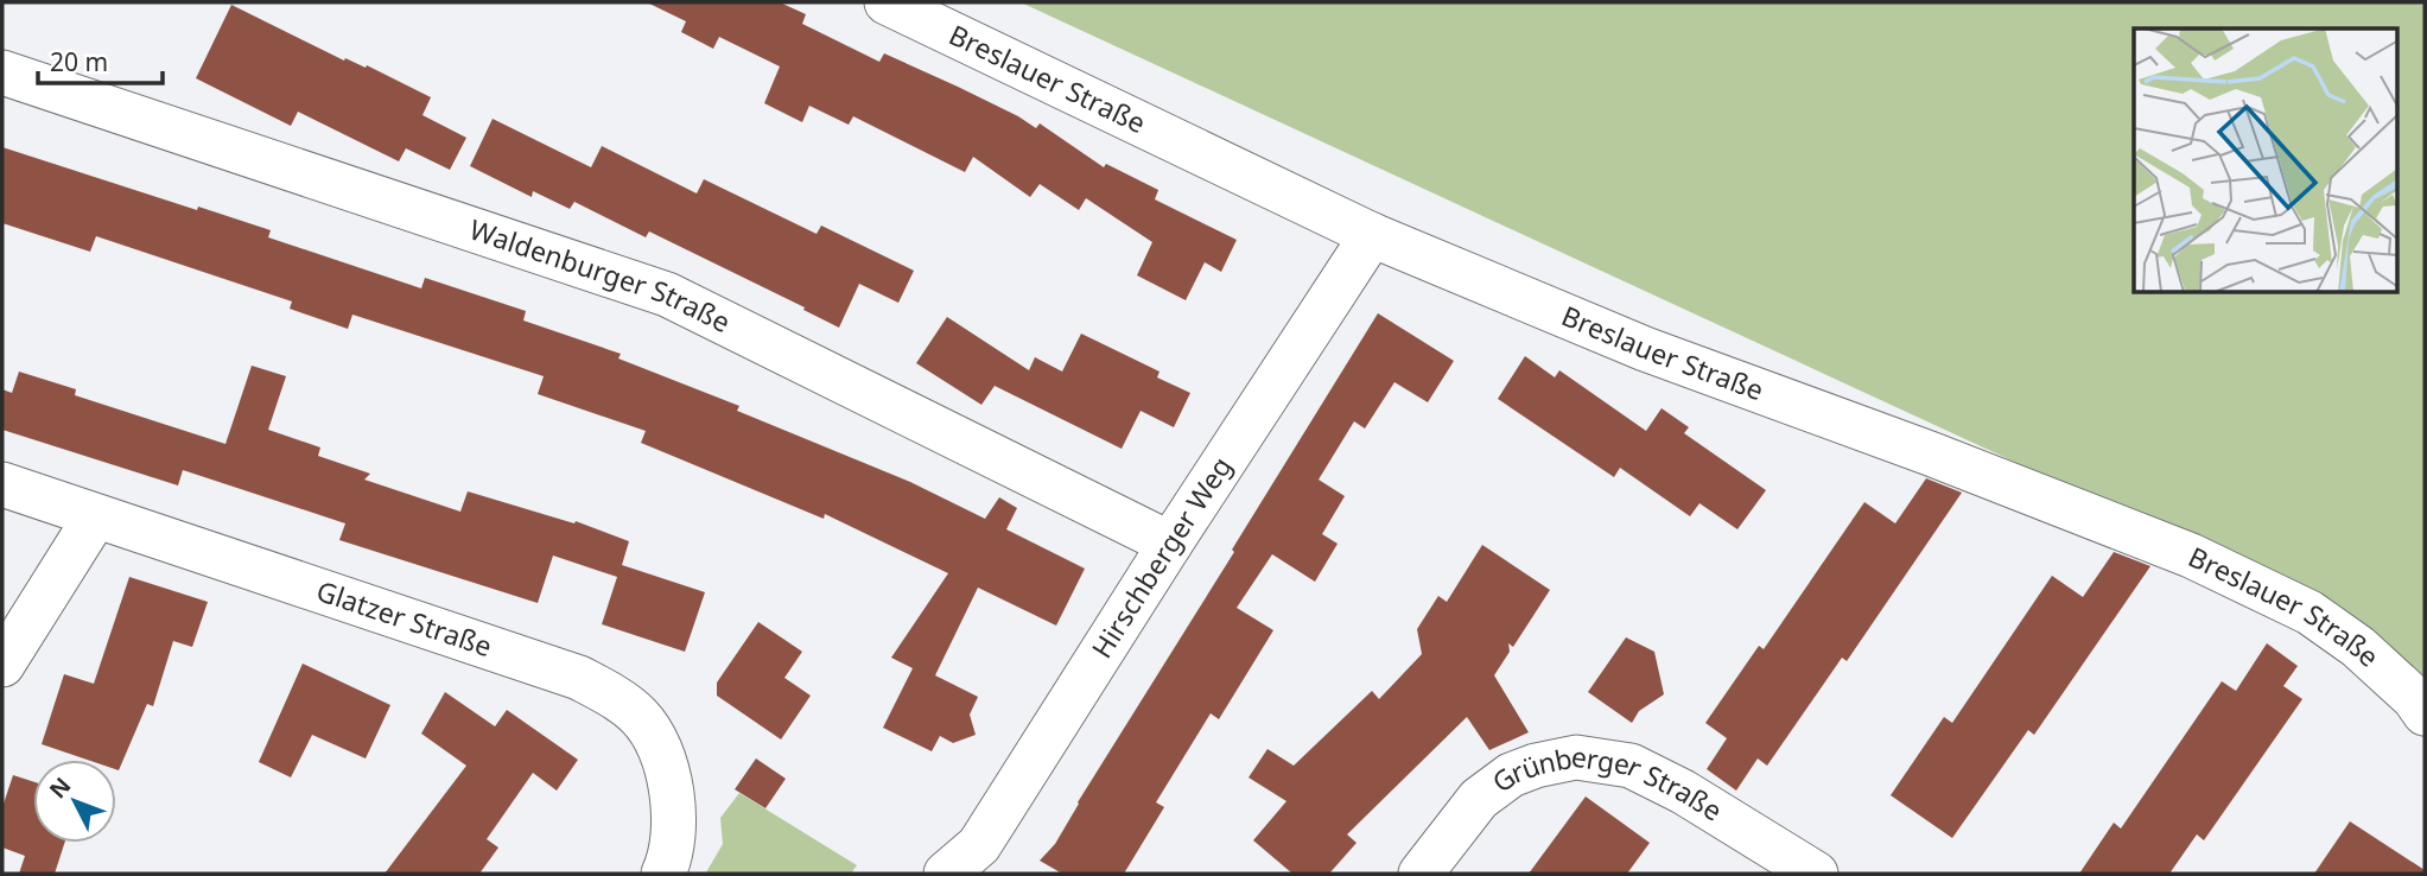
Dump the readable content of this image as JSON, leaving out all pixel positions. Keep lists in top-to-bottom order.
{
  "streets": {
    "street": [
      "Breslauer Straße",
      "Waldenburger Straße",
      "Hirschberger Weg",
      "Glatzer Straße",
      "Grünberger Straße"
    ]
  },
  "crossings": [
    ["Breslauer Straße", "Hirschberger Weg"],
    ["Waldenburger Straße", "Hirschberger Weg"]
  ],
  "scale_bar": "20 m",
  "north": "top left"
}
